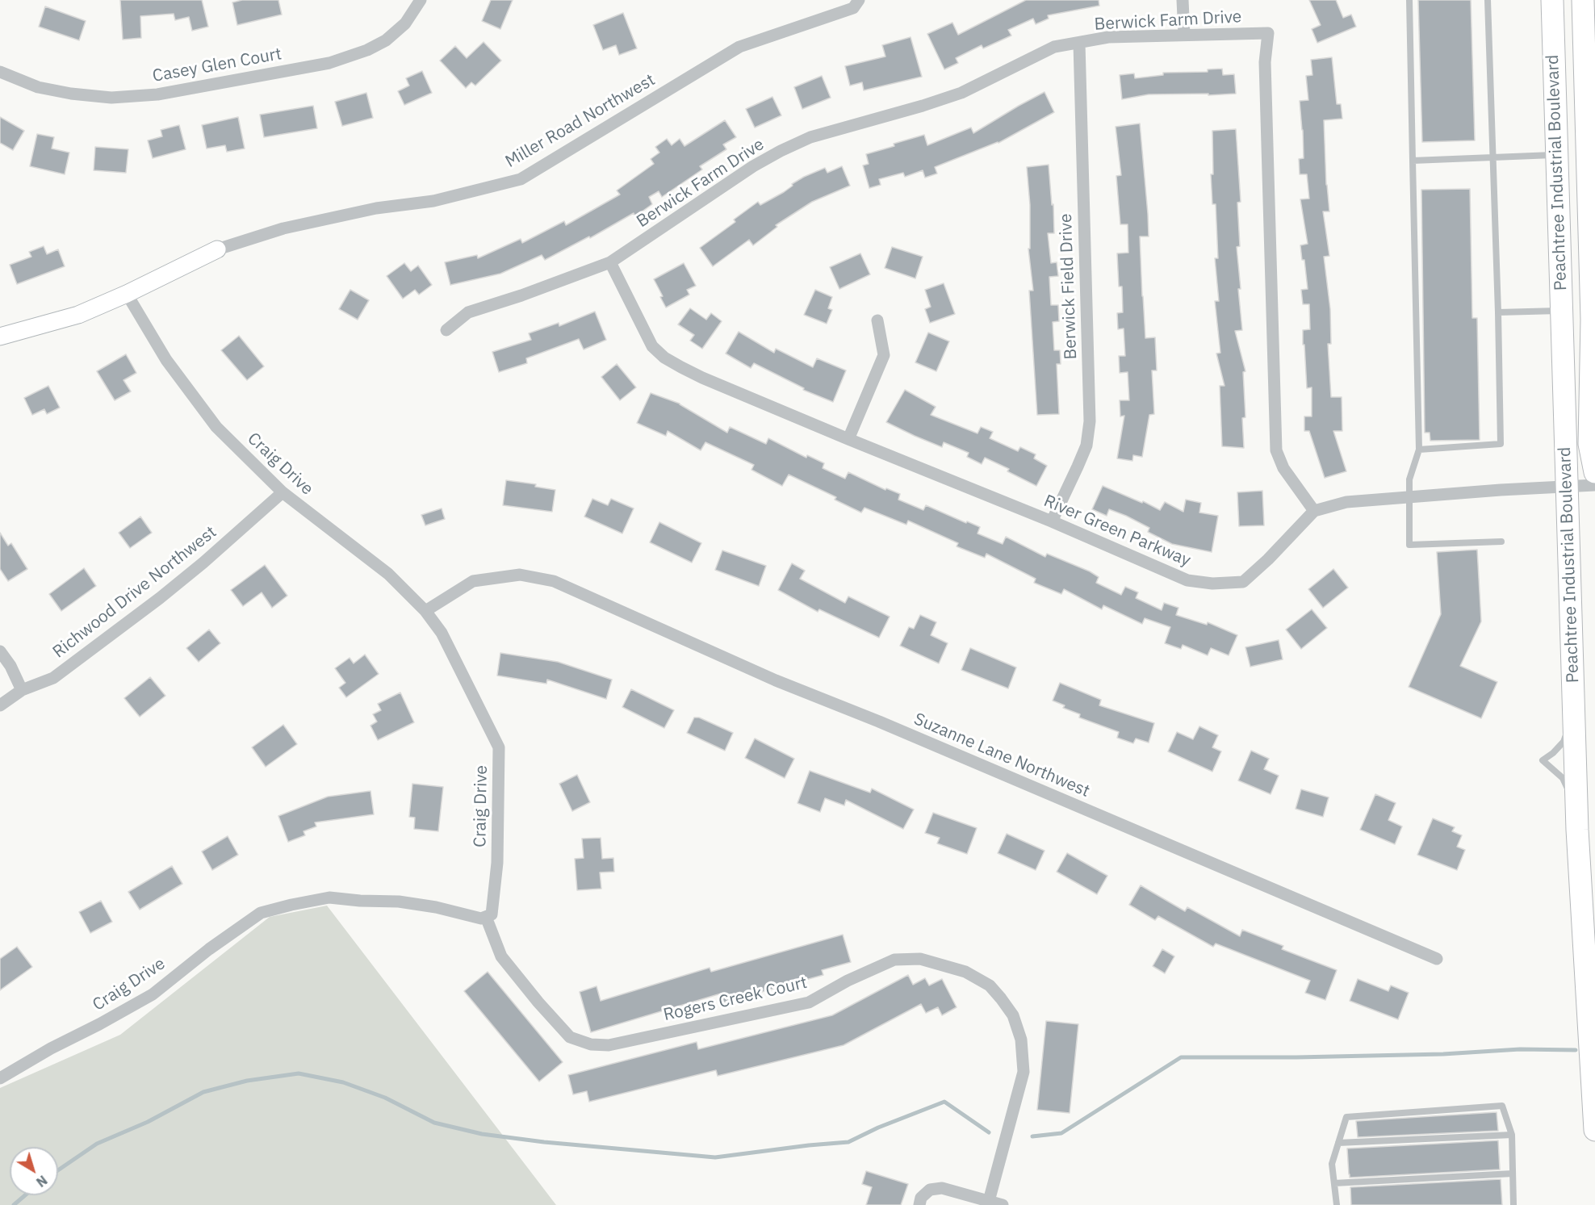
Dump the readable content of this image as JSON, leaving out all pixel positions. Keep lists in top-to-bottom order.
{
  "streets": {
    "highway": ["Peachtree Industrial Boulevard"],
    "street": [
      "Berwick Farm Drive",
      "Casey Glen Court",
      "Miller Road Northwest",
      "Berwick Field Drive",
      "Craig Drive",
      "River Green Parkway",
      "Richwood Drive Northwest",
      "Suzanne Lane Northwest",
      "Rogers Creek Court"
    ]
  },
  "crossings": [
    ["Berwick Farm Drive", "Berwick Field Drive"],
    ["Berwick Farm Drive", "River Green Parkway"],
    ["Berwick Field Drive", "River Green Parkway"],
    ["Craig Drive", "Richwood Drive Northwest"],
    ["Craig Drive", "Suzanne Lane Northwest"],
    ["Craig Drive", "Rogers Creek Court"]
  ],
  "north": "bottom right"
}
